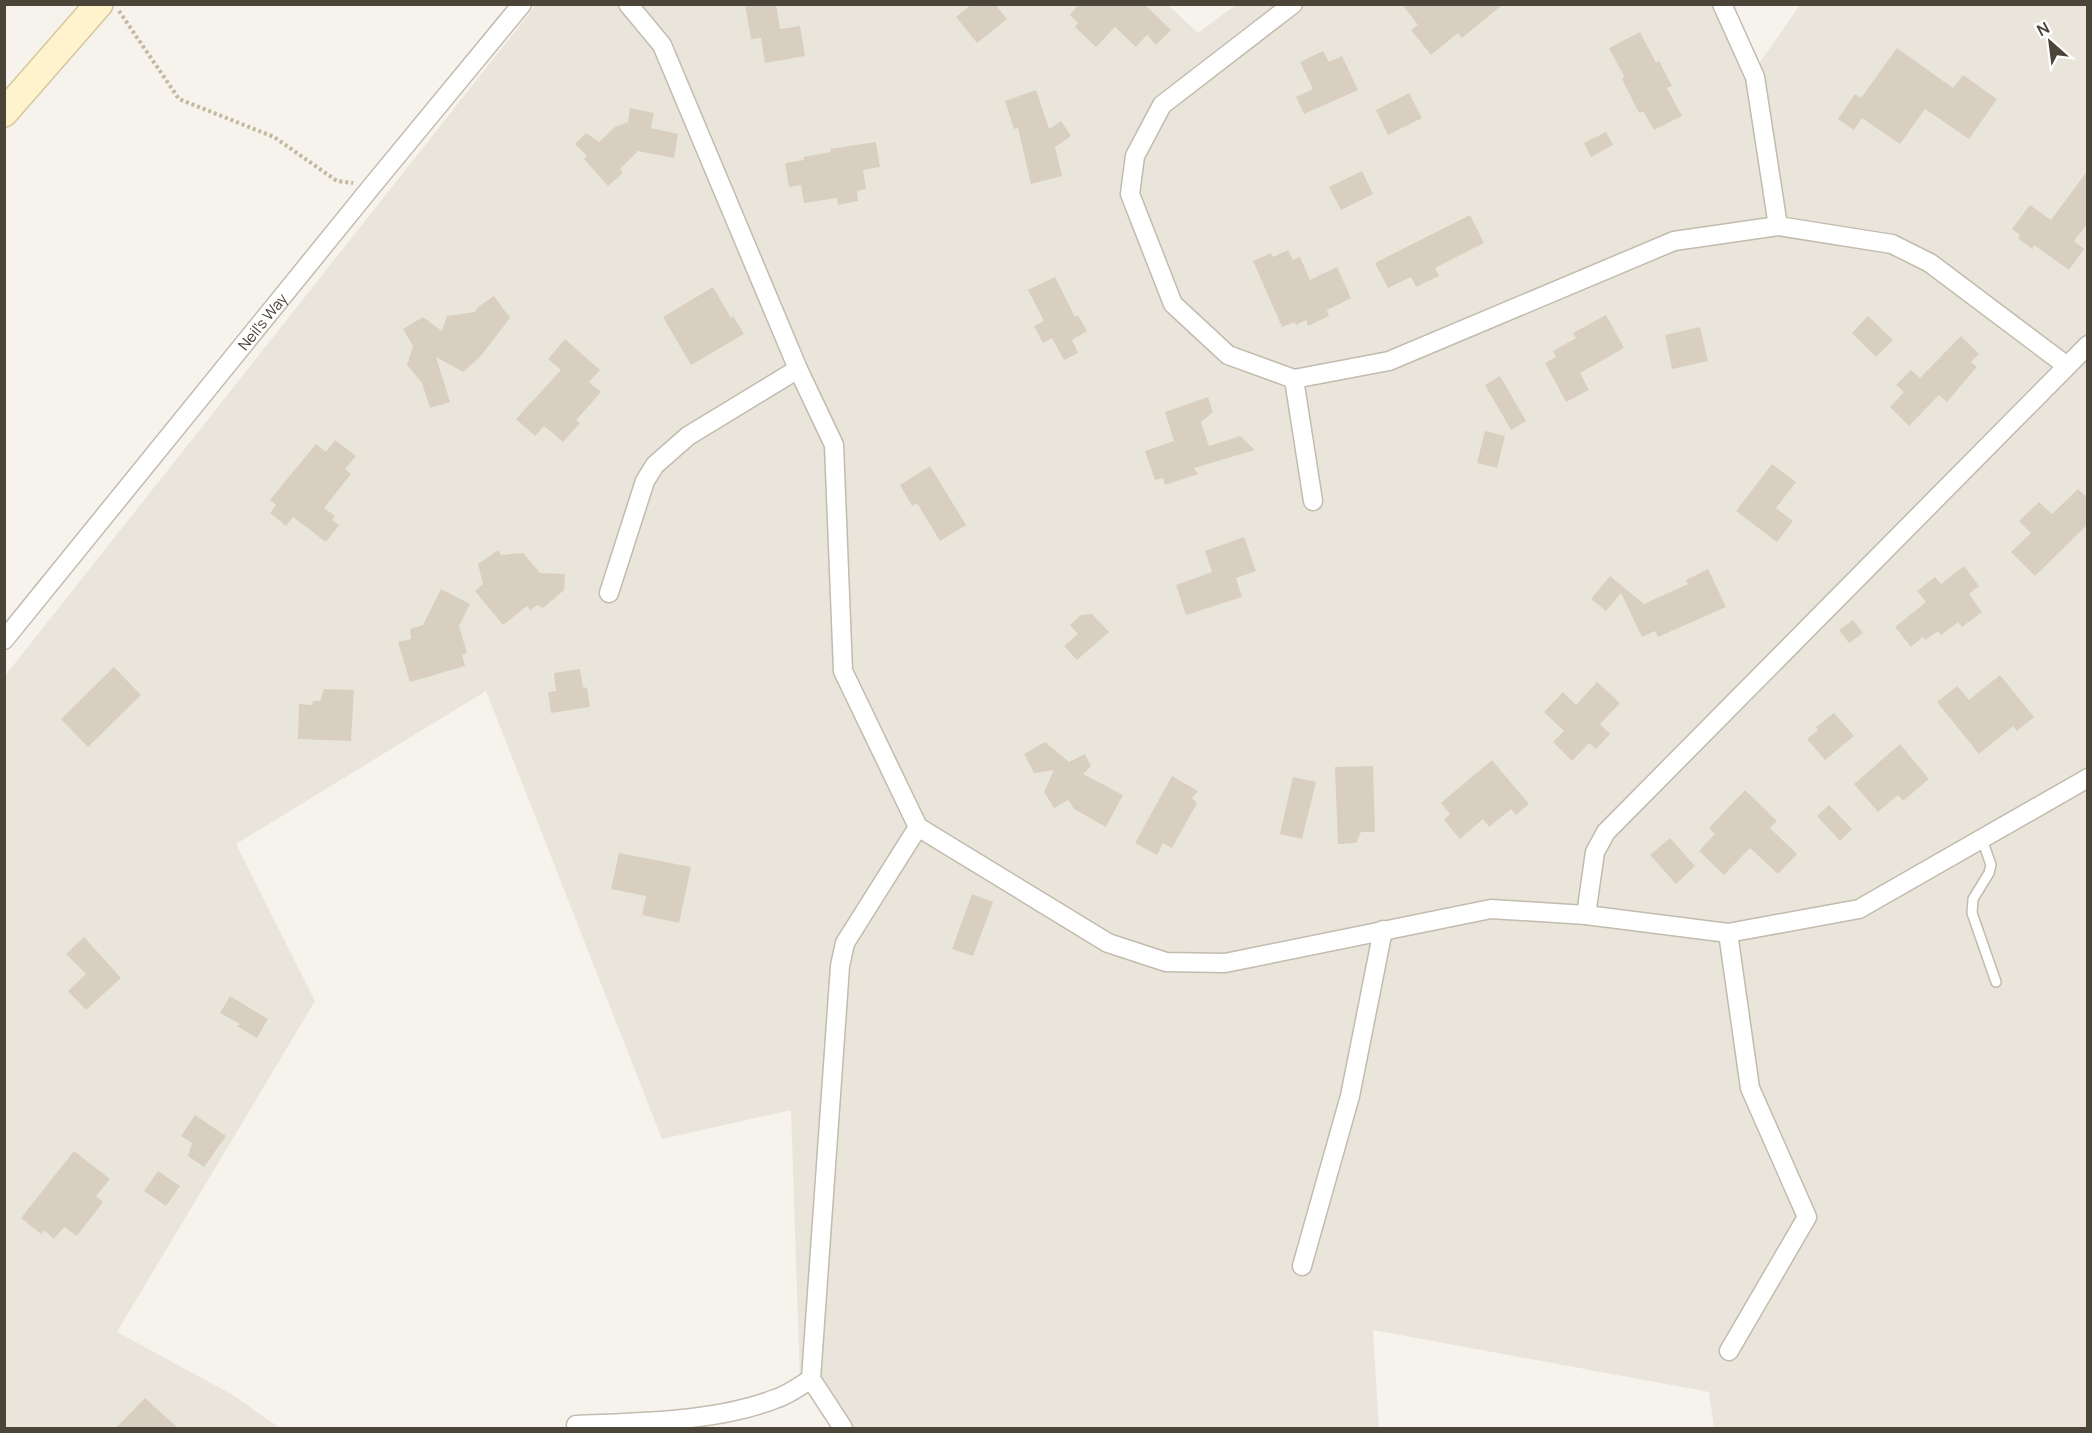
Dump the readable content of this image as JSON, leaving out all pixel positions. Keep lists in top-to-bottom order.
{
  "streets": {
    "street": ["Neil's Way"]
  },
  "north": "top left"
}
